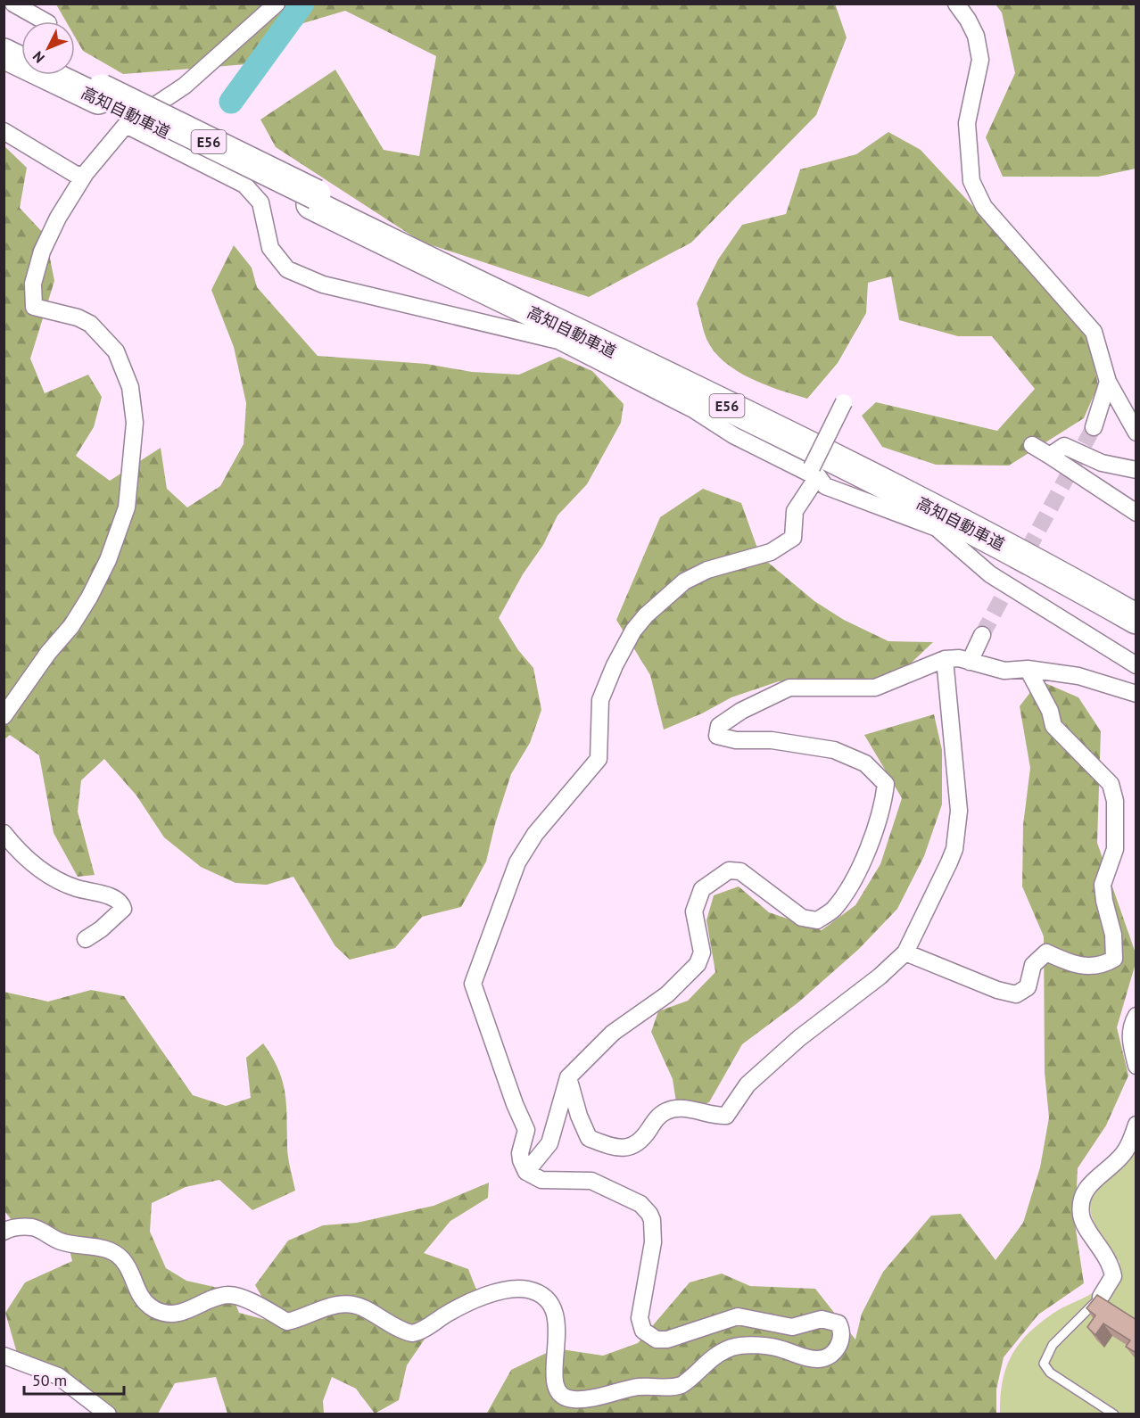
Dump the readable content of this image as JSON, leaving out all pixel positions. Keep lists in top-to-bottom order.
{
  "streets": {
    "highway": ["高知自動車道", "E56"]
  },
  "scale_bar": "50 m",
  "north": "bottom left"
}
